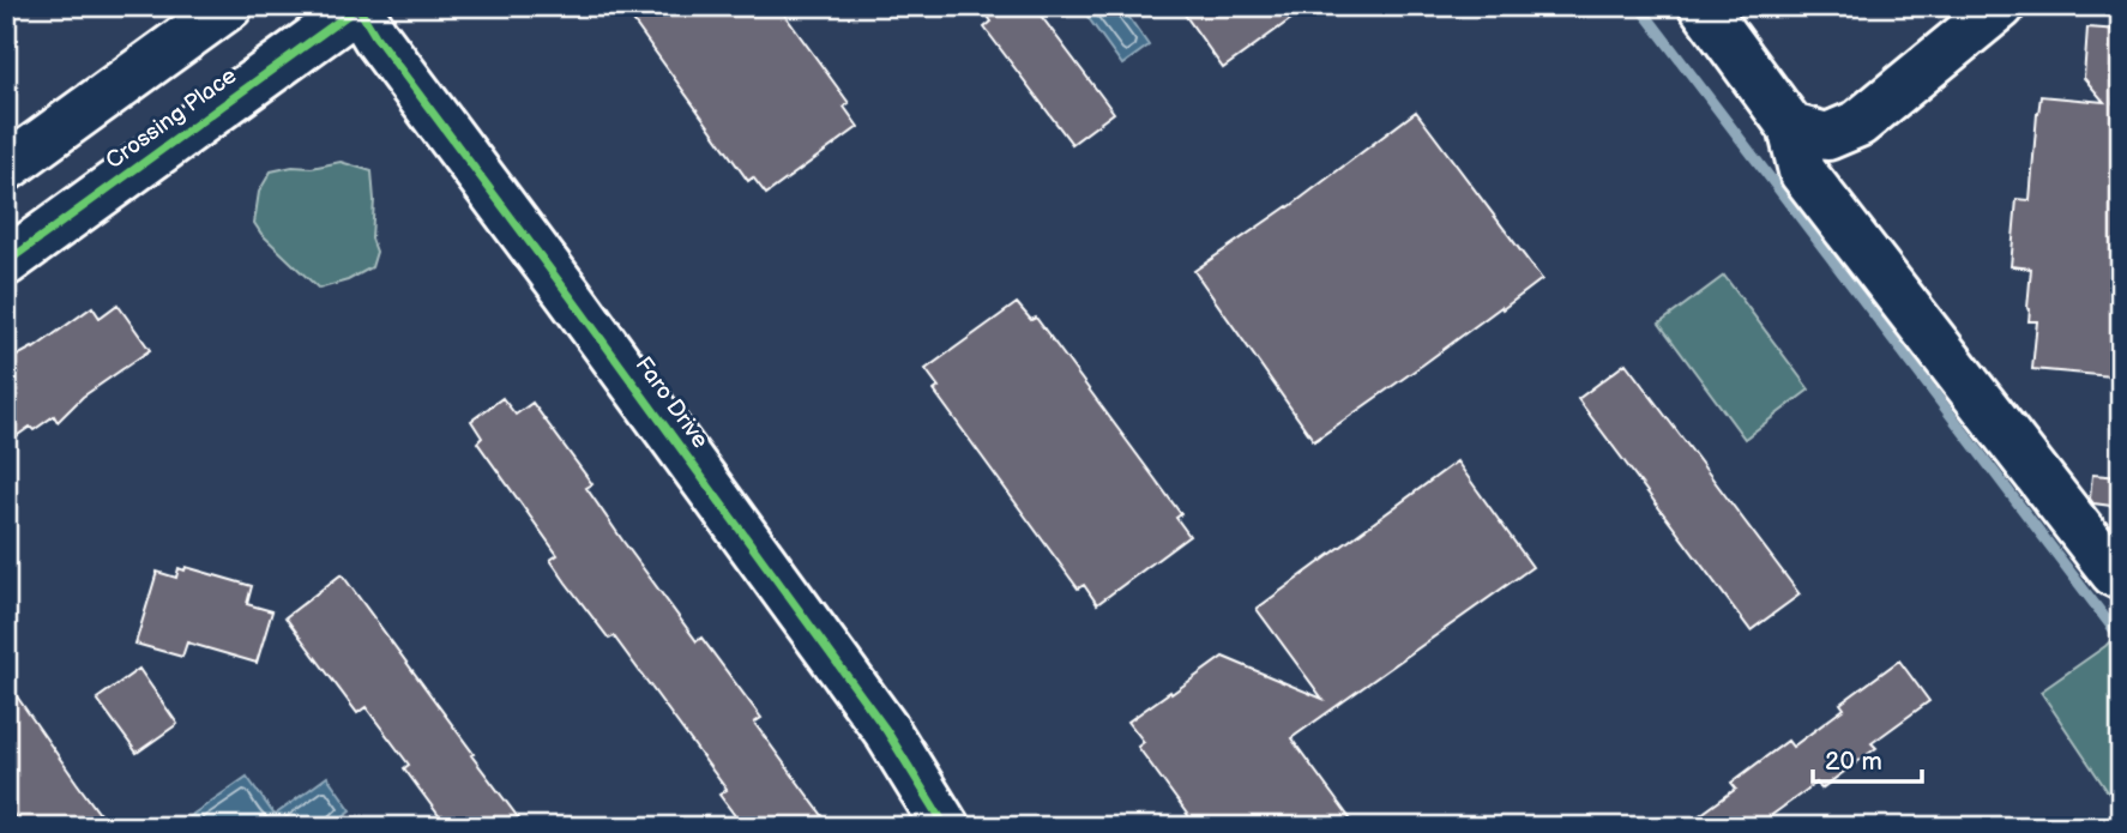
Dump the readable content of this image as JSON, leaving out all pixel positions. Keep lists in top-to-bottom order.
{
  "streets": {
    "street": ["Crossing Place", "Faro Drive"]
  },
  "crossings": [
    ["Crossing Place", "Faro Drive"]
  ],
  "scale_bar": "20 m"
}
